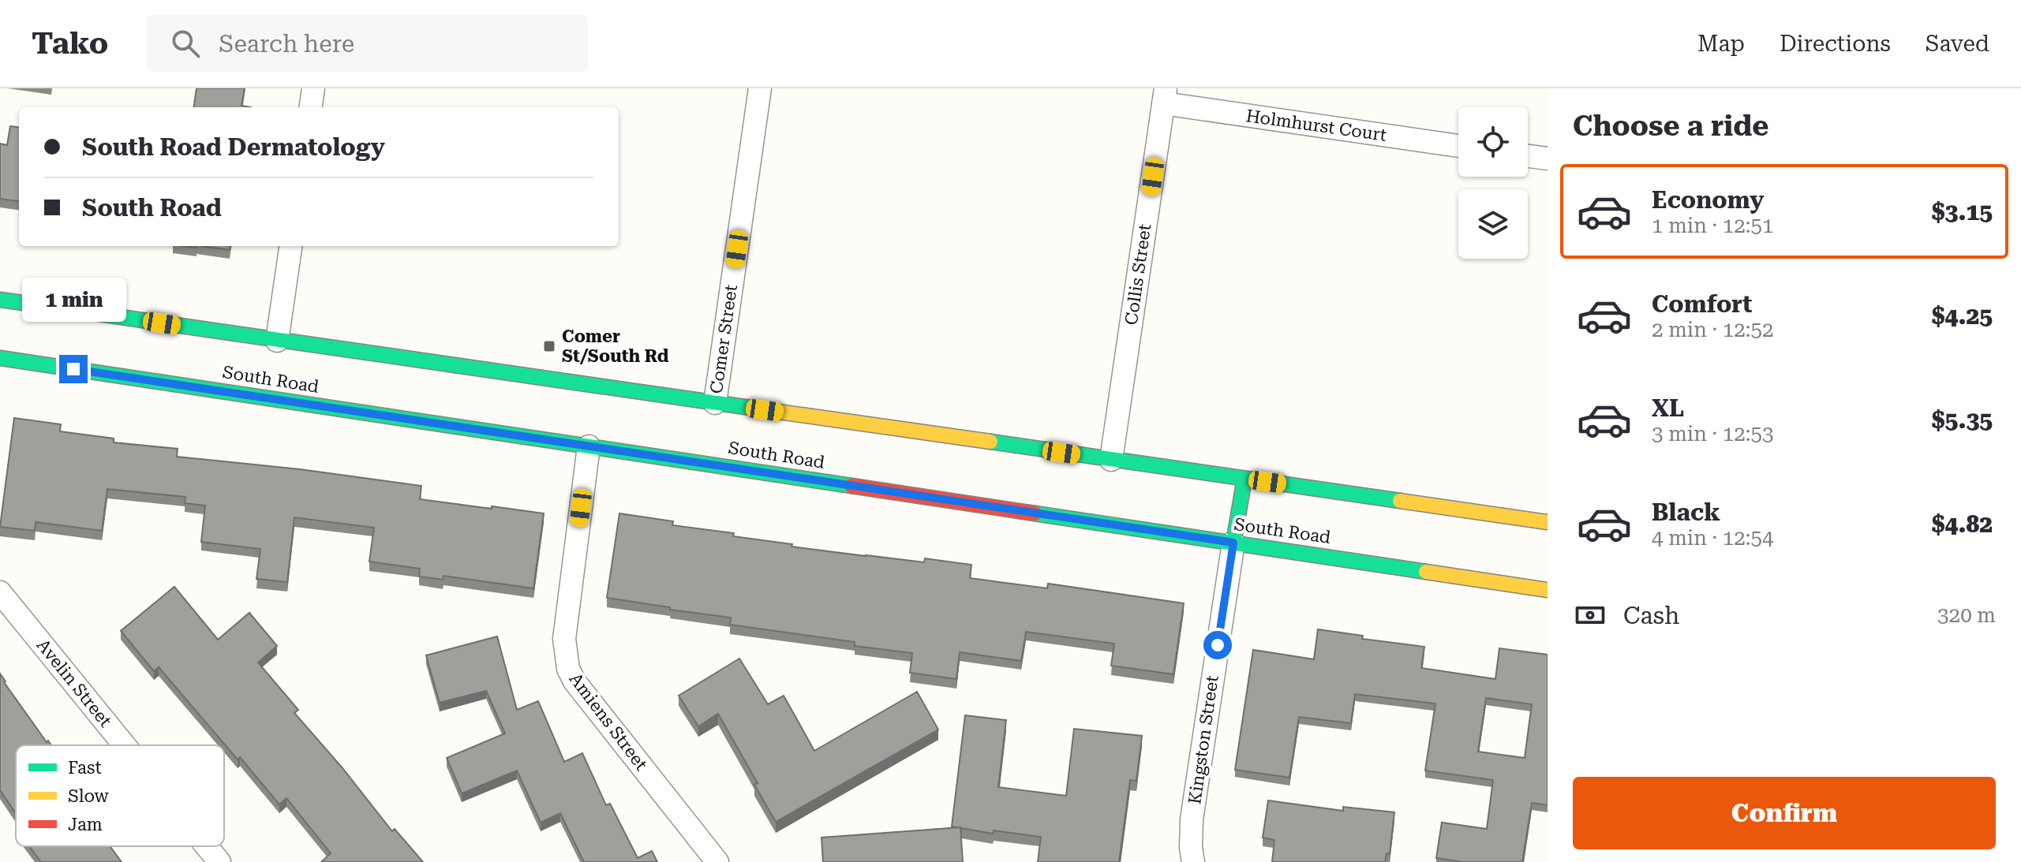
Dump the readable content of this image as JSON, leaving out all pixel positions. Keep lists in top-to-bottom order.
{
  "streets": {
    "main road": ["South Road"],
    "street": [
      "Holmhurst Court",
      "Collis Street",
      "Comer Street",
      "Avelin Street",
      "Amiens Street",
      "Kingston Street"
    ]
  },
  "crossings": [
    ["Holmhurst Court", "Collis Street"],
    ["South Road", "Amiens Street"],
    ["South Road", "Kingston Street"]
  ],
  "places": {
    "transit": ["Comer St/South Rd"]
  },
  "legend": ["Fast", "Slow", "Jam"],
  "page": {
    "header": "Tako",
    "search": "Search here",
    "nav": ["Map", "Directions", "Saved"],
    "heading": "Choose a ride",
    "banner": ["South Road Dermatology", "South Road"],
    "list": [
      {
        "name": "Economy",
        "note": "1 min · 12:51",
        "value": "$3.15"
      },
      {
        "name": "Comfort",
        "note": "2 min · 12:52",
        "value": "$4.25"
      },
      {
        "name": "XL",
        "note": "3 min · 12:53",
        "value": "$5.35"
      },
      {
        "name": "Black",
        "note": "4 min · 12:54",
        "value": "$4.82"
      }
    ],
    "bubble": "1 min",
    "pay": ["Cash", "320 m"],
    "buttons": "Confirm"
  }
}
